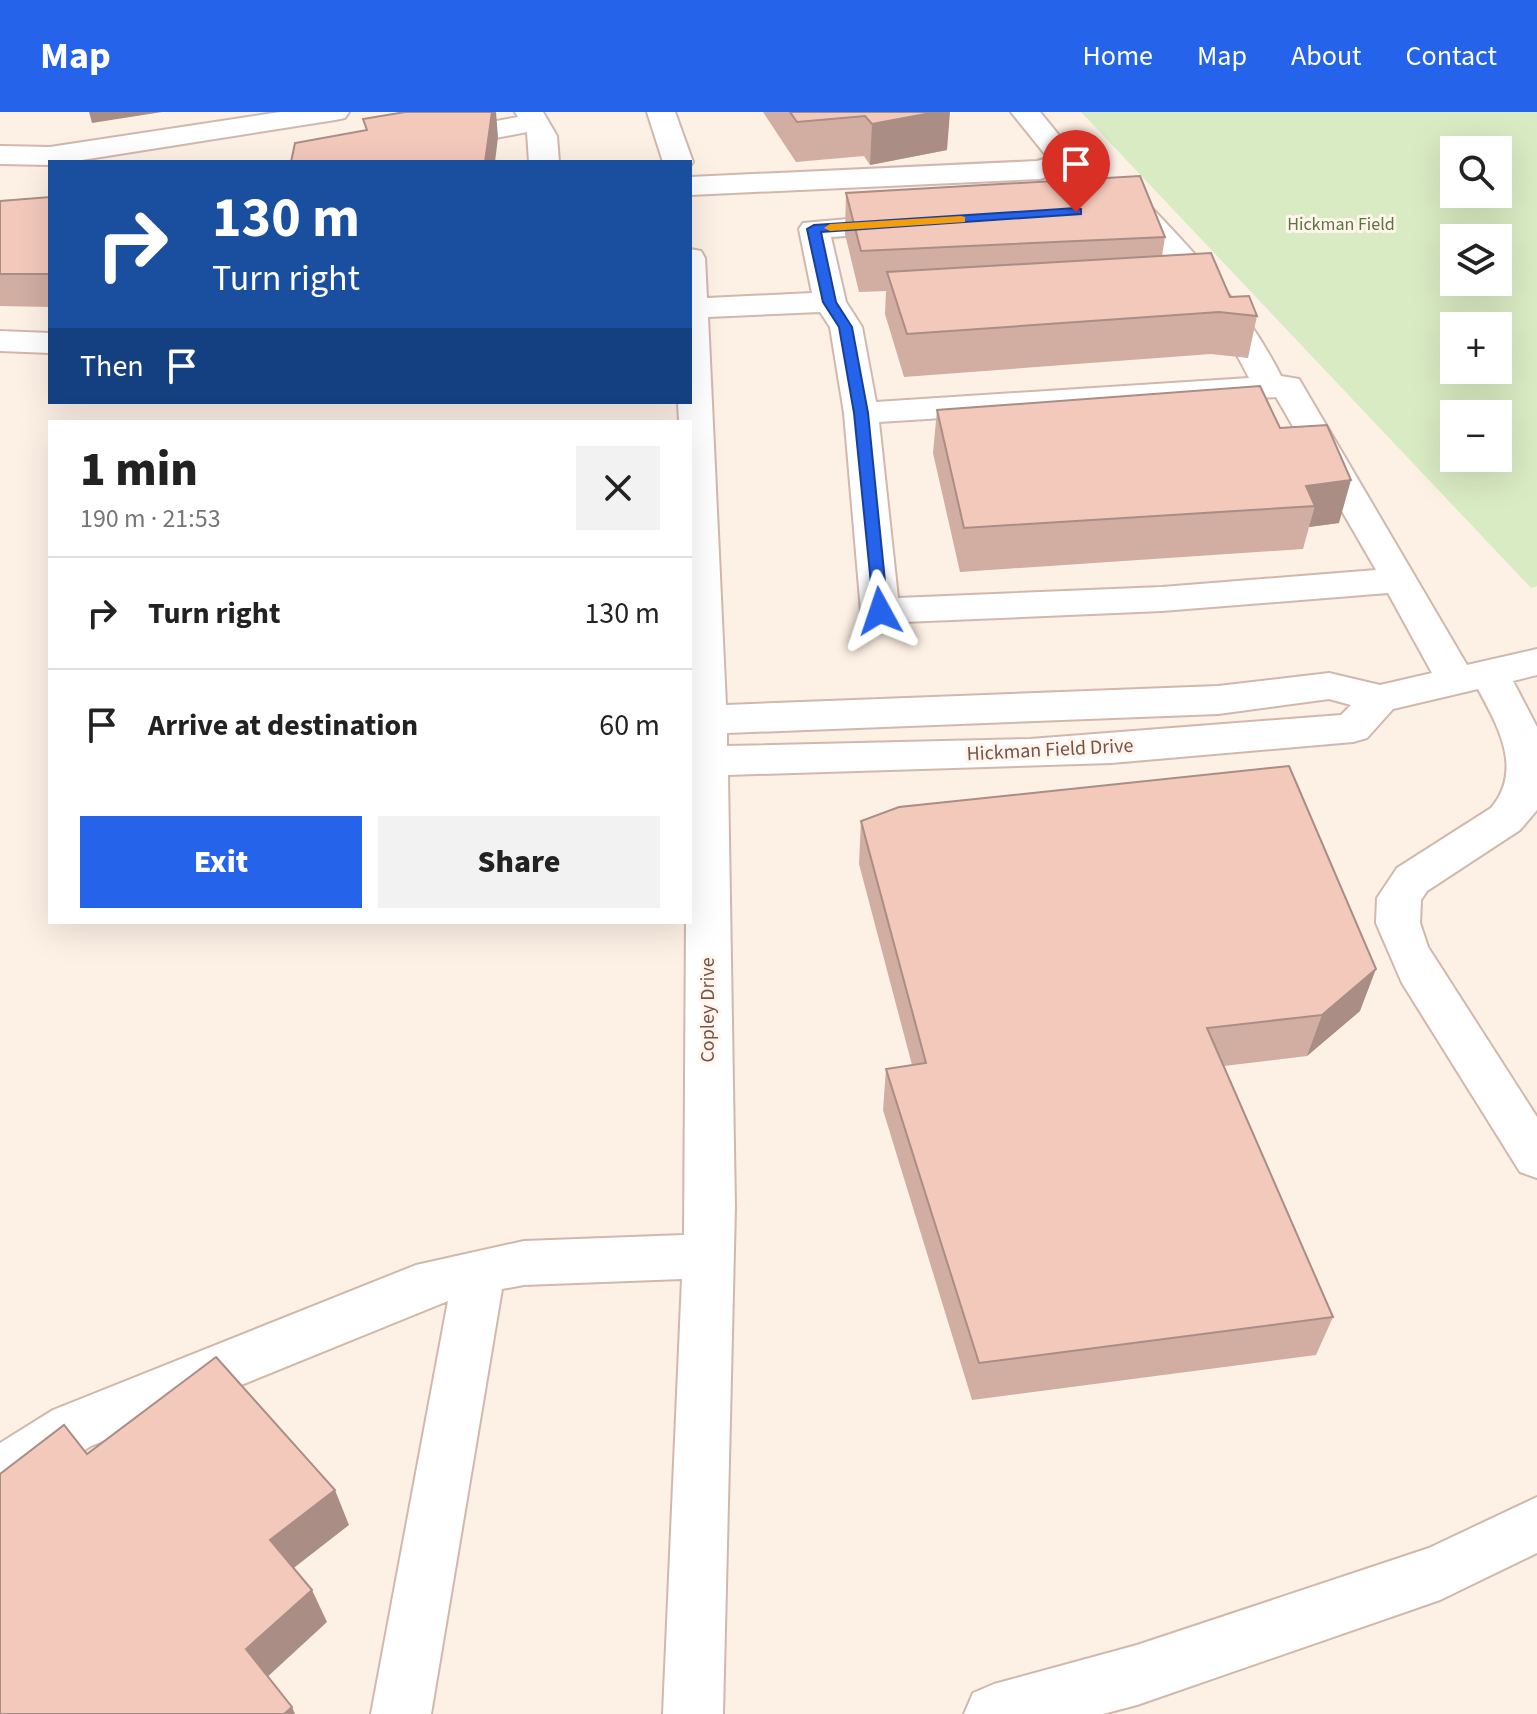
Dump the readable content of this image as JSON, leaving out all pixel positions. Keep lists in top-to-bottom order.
{
  "streets": {
    "street": ["Hickman Field Drive", "Copley Drive"]
  },
  "crossings": [
    ["Hickman Field Drive", "Copley Drive"]
  ],
  "parks": ["Hickman Field"],
  "page": {
    "header": "Map",
    "nav": [
      "Home",
      "Map",
      "About",
      "Contact"
    ],
    "map_buttons": ["+", "−"],
    "turn": ["130 m", "Turn right"],
    "then": "Then",
    "heading": ["1 min", "190 m · 21:53"],
    "list": [
      {
        "name": "Turn right",
        "value": "130 m"
      },
      {
        "name": "Arrive at destination",
        "value": "60 m"
      }
    ],
    "buttons": ["Exit", "Share"]
  }
}
